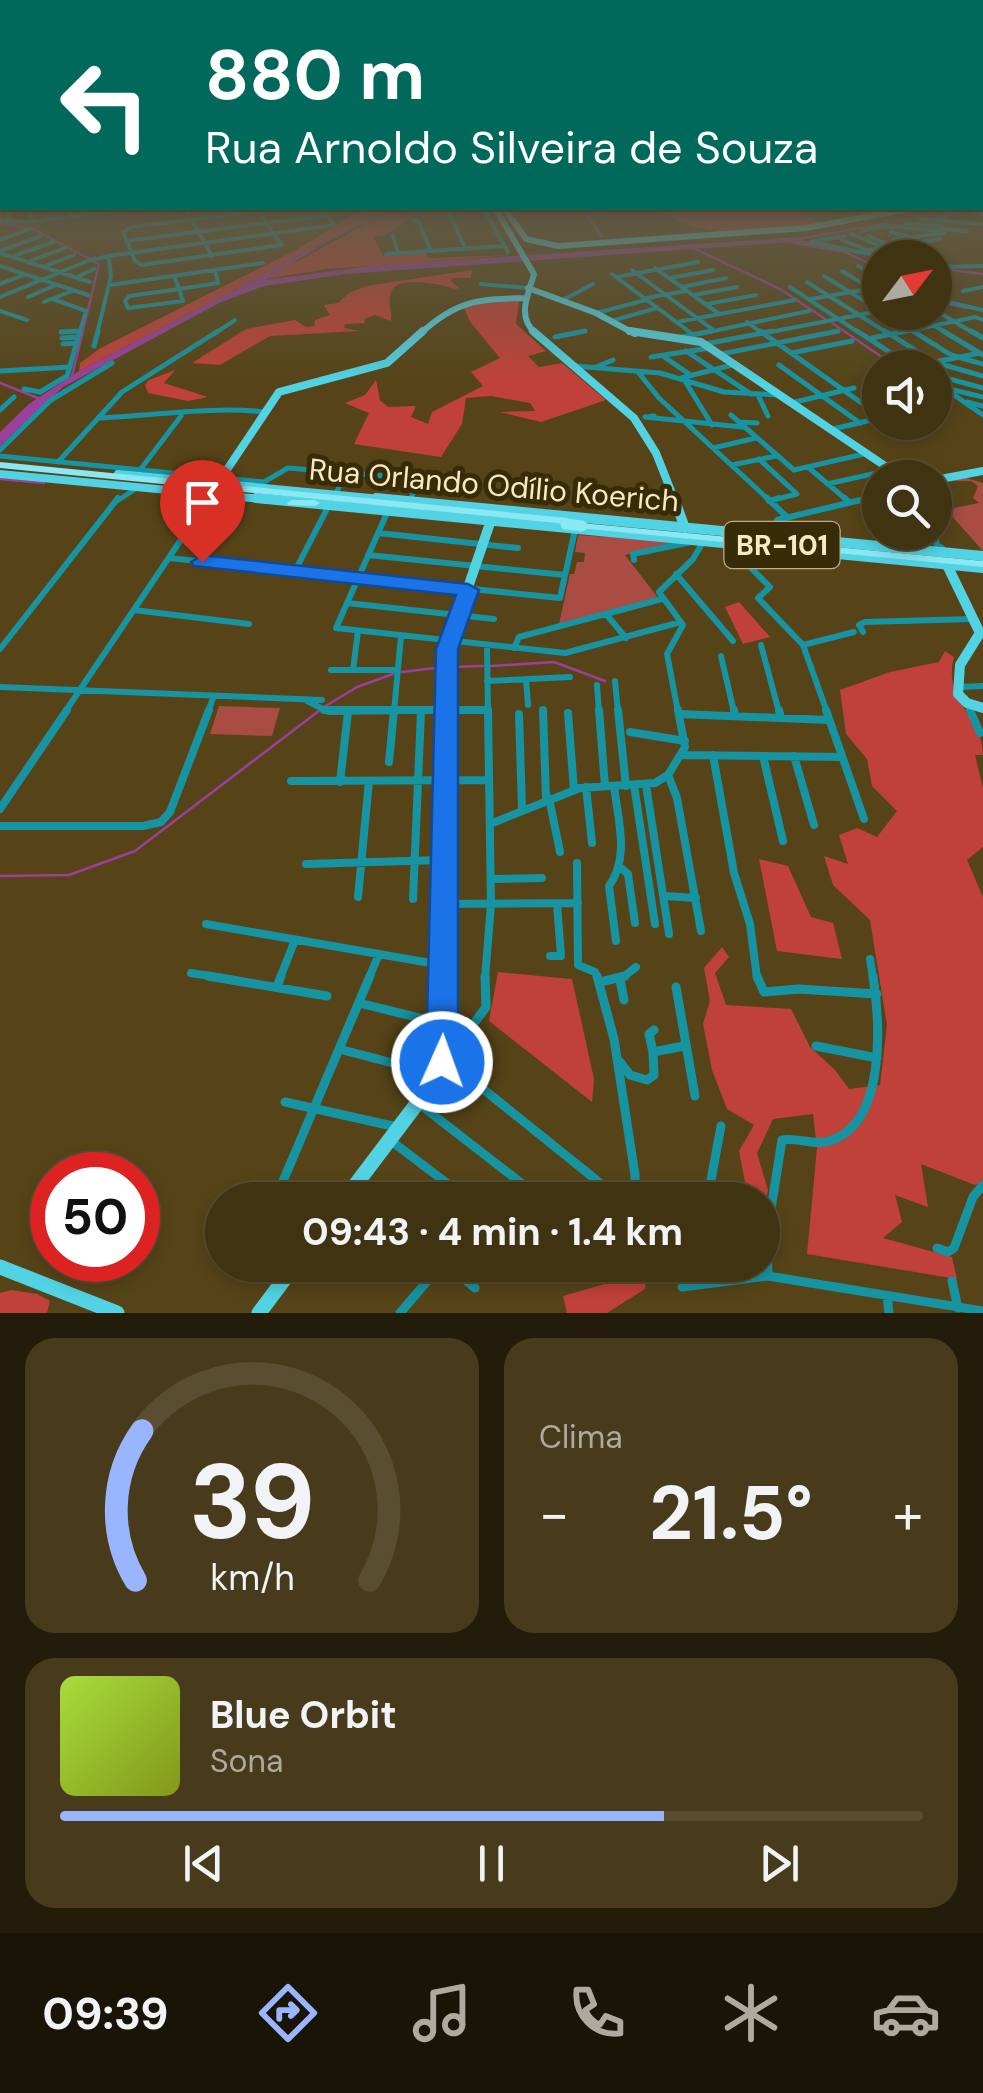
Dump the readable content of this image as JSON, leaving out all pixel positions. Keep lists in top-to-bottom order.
{
  "streets": {
    "highway": ["BR-101"],
    "main road": ["Rua Orlando Odílio Koerich"]
  },
  "crossings": [
    ["Rua Orlando Odílio Koerich", "BR-101"]
  ],
  "north": "top right",
  "page": {
    "turn": ["880 m", "Rua Arnoldo Silveira de Souza"],
    "limit": "50",
    "trip": "09:43 · 4 min · 1.4 km",
    "tile": "Clima",
    "heat": ["−", "21.5°", "+"],
    "song": ["Blue Orbit", "Sona"],
    "tabs": "09:39",
    "gauge": ["39", "km/h"]
  }
}
